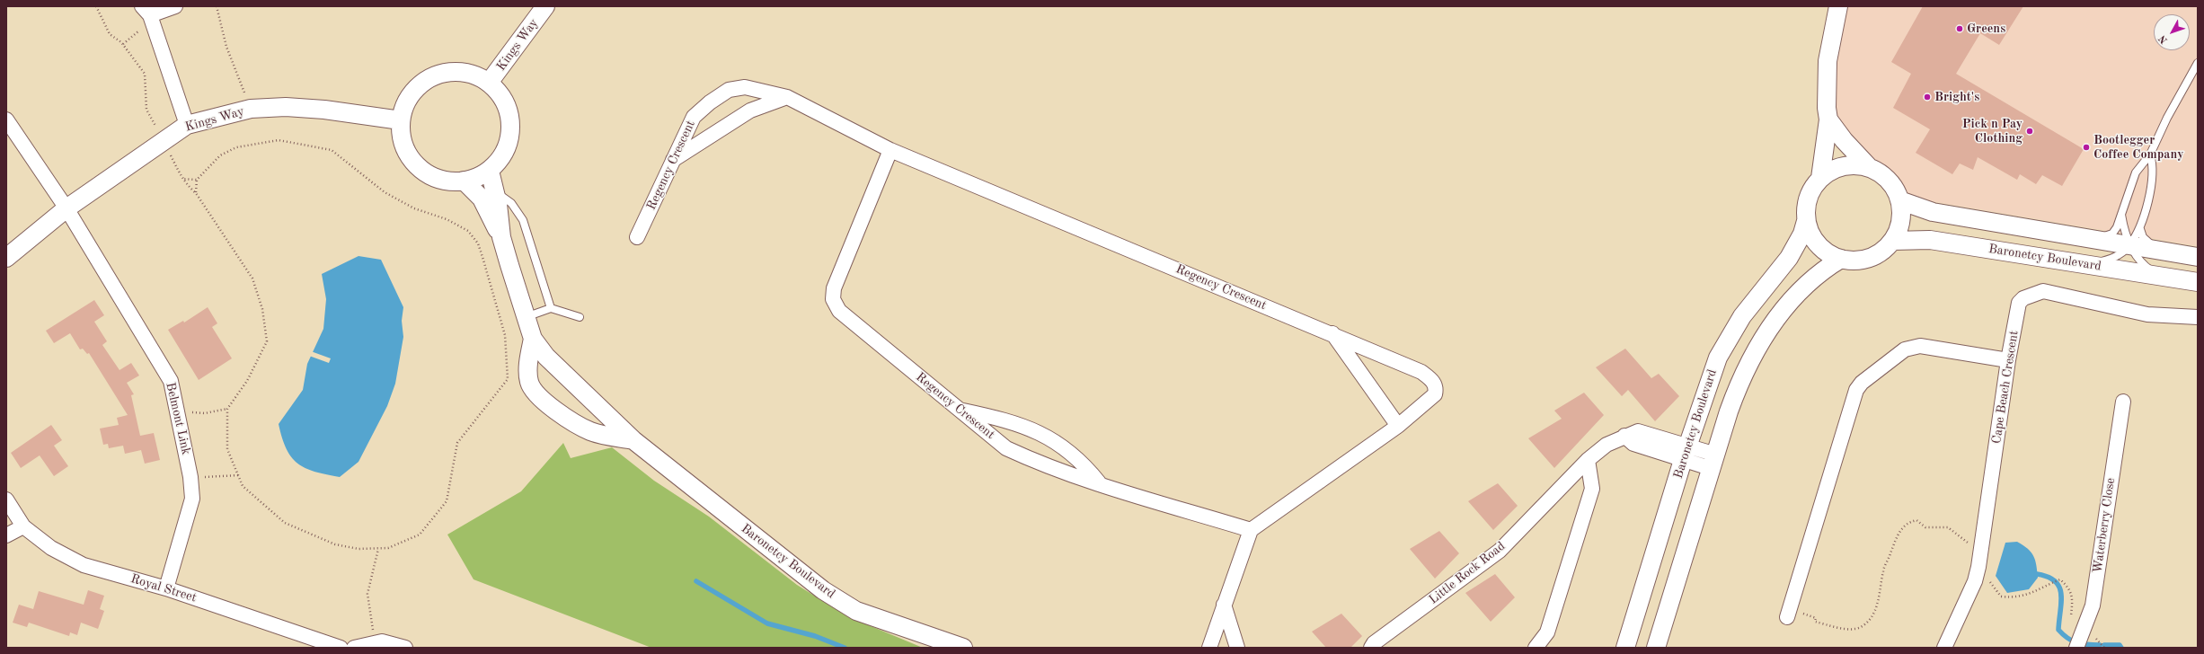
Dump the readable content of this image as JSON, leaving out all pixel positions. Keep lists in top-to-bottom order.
{
  "streets": {
    "street": [
      "Kings Way",
      "Regency Crescent",
      "Baronetcy Boulevard",
      "Cape Beach Crescent",
      "Belmont Link",
      "Waterberry Close",
      "Little Rock Road",
      "Royal Street"
    ]
  },
  "crossings": [
    ["Kings Way", "Baronetcy Boulevard"],
    ["Kings Way", "Belmont Link"],
    ["Baronetcy Boulevard", "Little Rock Road"],
    ["Belmont Link", "Royal Street"]
  ],
  "places": [
    "Greens",
    "Bright's",
    "Pick n Pay Clothing",
    "Bootlegger Coffee Company"
  ],
  "north": "bottom left"
}
